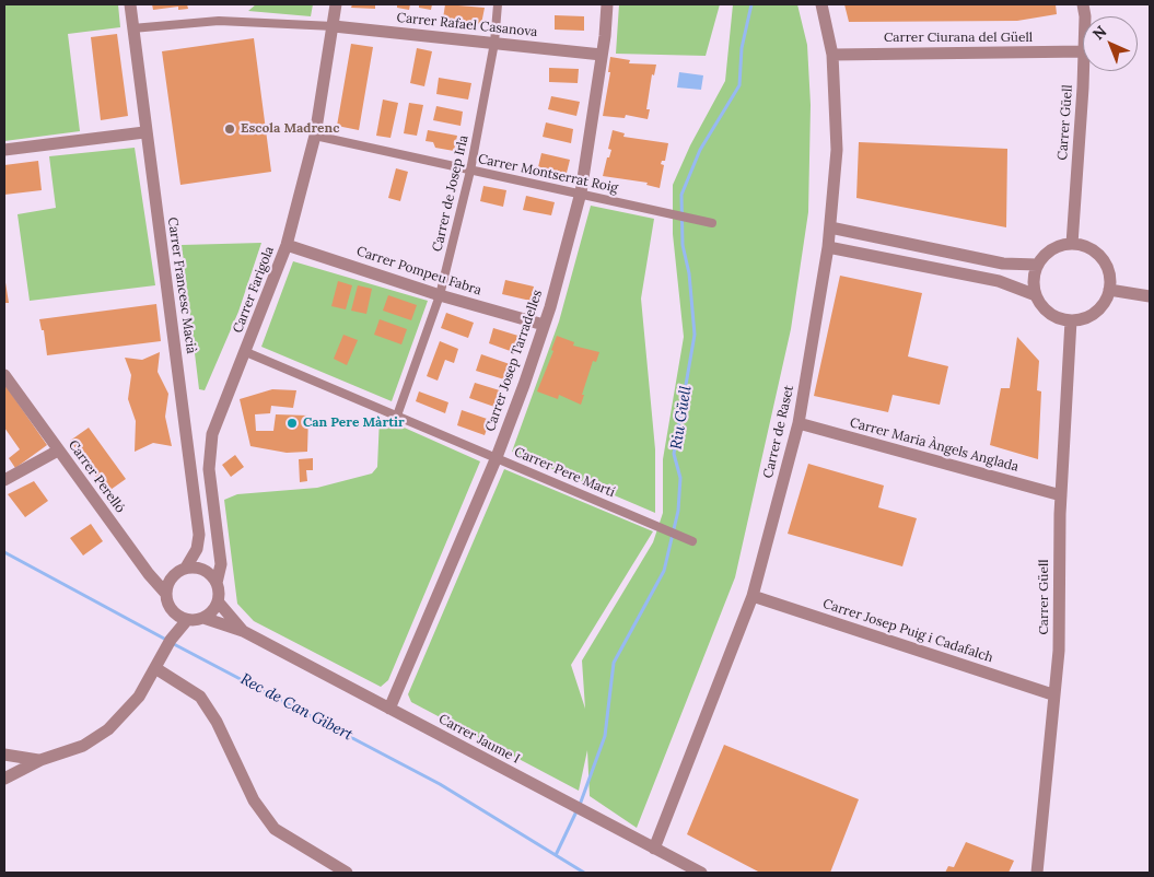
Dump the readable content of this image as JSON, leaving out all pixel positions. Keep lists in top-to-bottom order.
{
  "streets": {
    "street": [
      "Carrer Rafael Casanova",
      "Carrer Ciurana del Güell",
      "Carrer Güell",
      "Carrer Montserrat Roig",
      "Carrer de Josep Irla",
      "Carrer Pompeu Fabra",
      "Carrer Francesc Macià",
      "Carrer Farigola",
      "Carrer Josep Tarradelles",
      "Carrer de Raset",
      "Carrer Maria Àngels Anglada",
      "Carrer Pere Martí",
      "Carrer Perelló",
      "Carrer Josep Puig i Cadafalch",
      "Carrer Jaume I"
    ]
  },
  "crossings": [
    ["Carrer Rafael Casanova", "Carrer de Josep Irla"],
    ["Carrer Rafael Casanova", "Carrer Francesc Macià"],
    ["Carrer Rafael Casanova", "Carrer Farigola"],
    ["Carrer Rafael Casanova", "Carrer Josep Tarradelles"],
    ["Carrer Ciurana del Güell", "Carrer de Raset"],
    ["Carrer Güell", "Carrer Maria Àngels Anglada"],
    ["Carrer Güell", "Carrer Josep Puig i Cadafalch"],
    ["Carrer Montserrat Roig", "Carrer de Josep Irla"],
    ["Carrer Montserrat Roig", "Carrer Farigola"],
    ["Carrer Montserrat Roig", "Carrer Josep Tarradelles"],
    ["Carrer de Josep Irla", "Carrer Pompeu Fabra"],
    ["Carrer de Josep Irla", "Carrer Pere Martí"],
    ["Carrer Pompeu Fabra", "Carrer Farigola"],
    ["Carrer Pompeu Fabra", "Carrer Josep Tarradelles"],
    ["Carrer Francesc Macià", "Carrer Farigola"],
    ["Carrer Francesc Macià", "Carrer Perelló"],
    ["Carrer Francesc Macià", "Carrer Jaume I"],
    ["Carrer Farigola", "Carrer Pere Martí"],
    ["Carrer Farigola", "Carrer Perelló"],
    ["Carrer Farigola", "Carrer Jaume I"],
    ["Carrer Josep Tarradelles", "Carrer Pere Martí"],
    ["Carrer Josep Tarradelles", "Carrer Jaume I"],
    ["Carrer de Raset", "Carrer Maria Àngels Anglada"],
    ["Carrer de Raset", "Carrer Josep Puig i Cadafalch"],
    ["Carrer de Raset", "Carrer Jaume I"],
    ["Carrer Perelló", "Carrer Jaume I"]
  ],
  "water": ["Riu Güell", "Rec de Can Gibert"],
  "places": ["Escola Madrenc", "Can Pere Màrtir"],
  "north": "top left"
}
